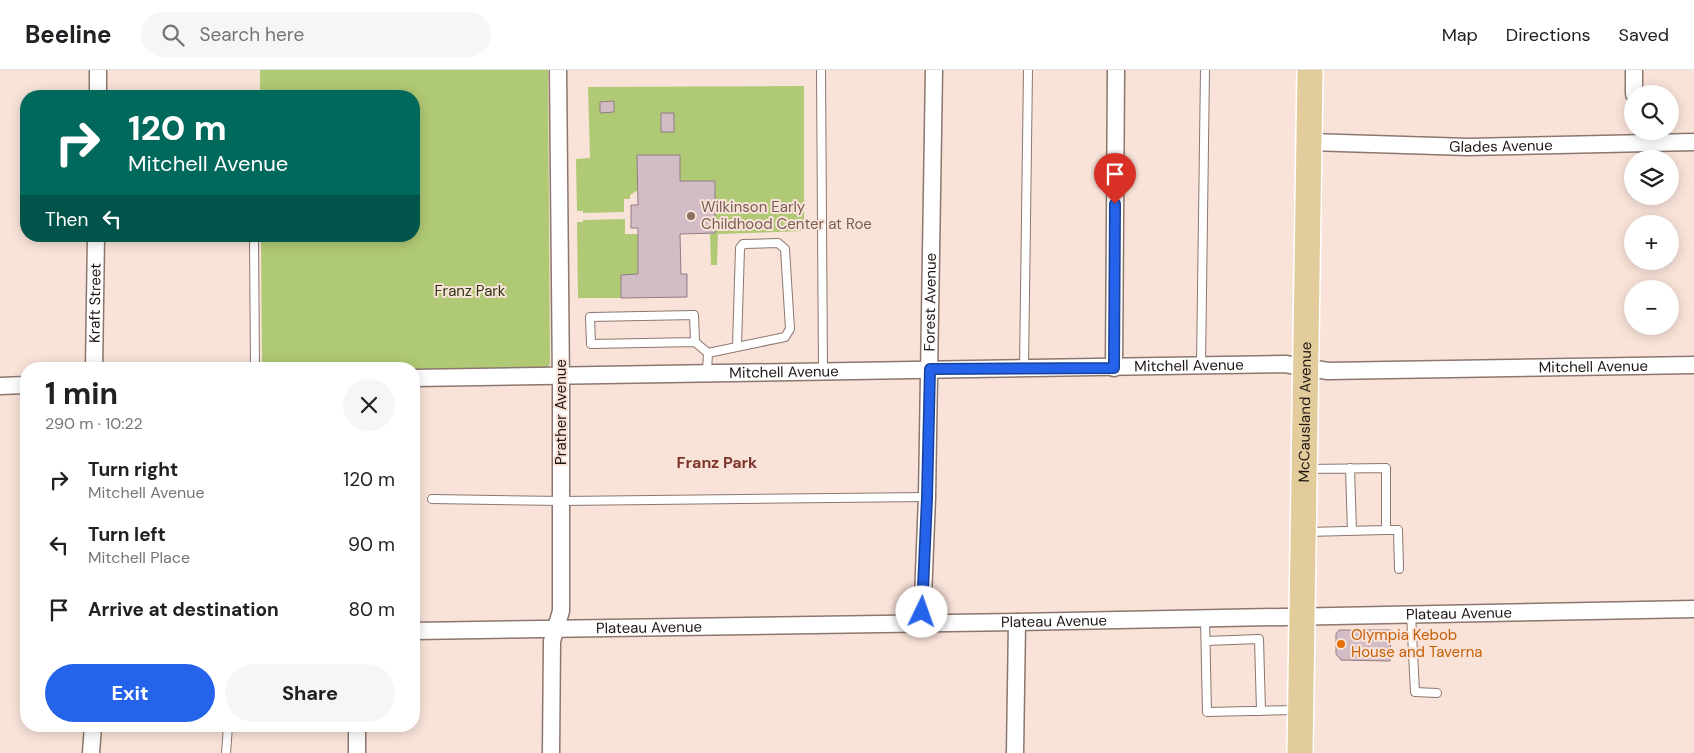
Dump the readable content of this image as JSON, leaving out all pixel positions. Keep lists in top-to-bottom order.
{
  "streets": {
    "main road": ["McCausland Avenue"],
    "street": [
      "Glades Avenue",
      "Forest Avenue",
      "Kraft Street",
      "Mitchell Avenue",
      "Prather Avenue",
      "Plateau Avenue"
    ]
  },
  "crossings": [
    ["Glades Avenue", "McCausland Avenue"],
    ["Forest Avenue", "Mitchell Avenue"],
    ["Forest Avenue", "Plateau Avenue"],
    ["Mitchell Avenue", "Prather Avenue"],
    ["Mitchell Avenue", "McCausland Avenue"],
    ["Prather Avenue", "Plateau Avenue"],
    ["McCausland Avenue", "Plateau Avenue"]
  ],
  "districts": ["Franz Park"],
  "parks": ["Franz Park"],
  "places": ["Wilkinson Early Childhood Center at Roe", "Olympia Kebob House and Taverna"],
  "page": {
    "header": "Beeline",
    "search": "Search here",
    "nav": ["Map", "Directions", "Saved"],
    "map_buttons": ["+", "−"],
    "turn": ["120 m", "Mitchell Avenue"],
    "then": "Then",
    "heading": ["1 min", "290 m · 10:22"],
    "list": [
      {
        "name": "Turn right",
        "note": "Mitchell Avenue",
        "value": "120 m"
      },
      {
        "name": "Turn left",
        "note": "Mitchell Place",
        "value": "90 m"
      },
      {
        "name": "Arrive at destination",
        "value": "80 m"
      }
    ],
    "buttons": ["Exit", "Share"]
  }
}
